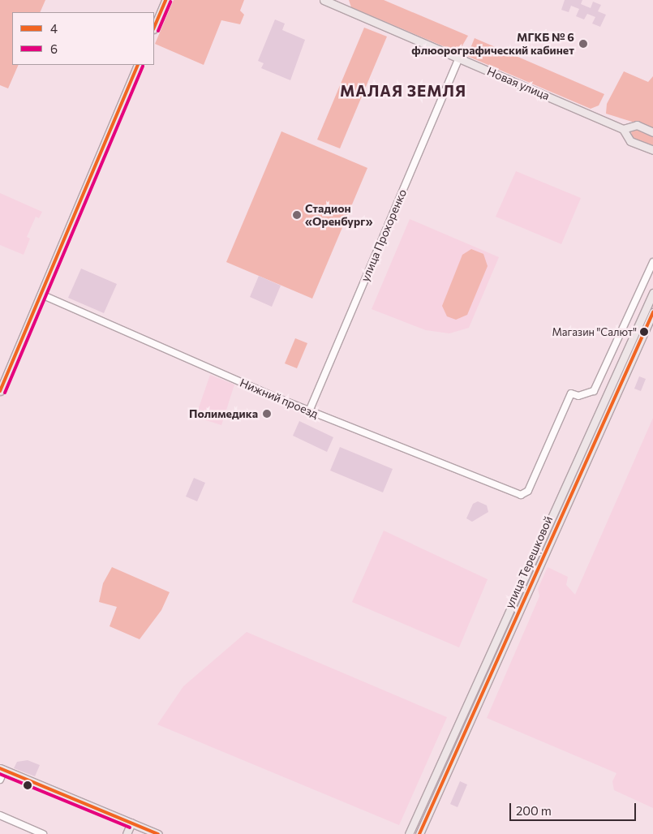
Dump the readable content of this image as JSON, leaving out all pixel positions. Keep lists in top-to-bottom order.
{
  "streets": {
    "main road": ["Новая улица", "улица Терешковой"],
    "street": ["улица Прохоренко", "Нижний проезд"]
  },
  "crossings": [
    ["Новая улица", "улица Прохоренко"],
    ["улица Прохоренко", "Нижний проезд"]
  ],
  "districts": ["МАЛАЯ ЗЕМЛЯ"],
  "places": [
    "МГКБ № 6 флюорографический кабинет",
    "Стадион «Оренбург»",
    "Магазин \"Салют\"",
    "Полимедика"
  ],
  "lines": ["transit line 4", "transit line 6"],
  "legend": ["4", "6"],
  "scale_bar": "200 m"
}
